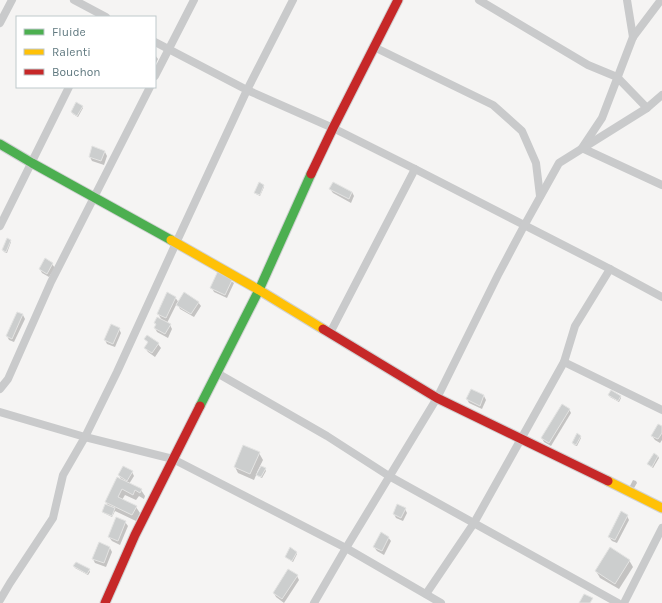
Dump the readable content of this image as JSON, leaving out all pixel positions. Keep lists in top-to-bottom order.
{
  "legend": ["Fluide", "Ralenti", "Bouchon"]
}
